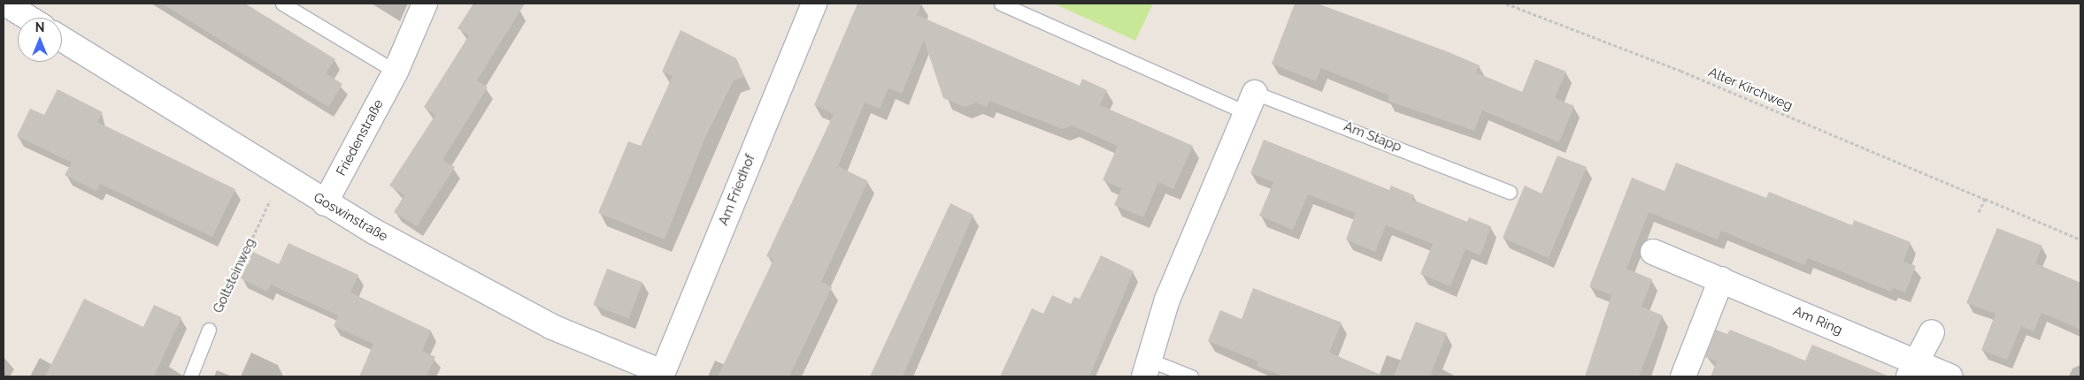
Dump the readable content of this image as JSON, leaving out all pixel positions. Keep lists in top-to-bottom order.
{
  "streets": {
    "street": [
      "Friedenstraße",
      "Am Friedhof",
      "Goswinstraße",
      "Am Ring"
    ],
    "lane": ["Am Stapp", "Goltsteinweg"],
    "path": ["Alter Kirchweg"]
  },
  "crossings": [
    ["Friedenstraße", "Goswinstraße"],
    ["Am Friedhof", "Goswinstraße"],
    ["Goswinstraße", "Goltsteinweg"]
  ],
  "north": "top"
}
